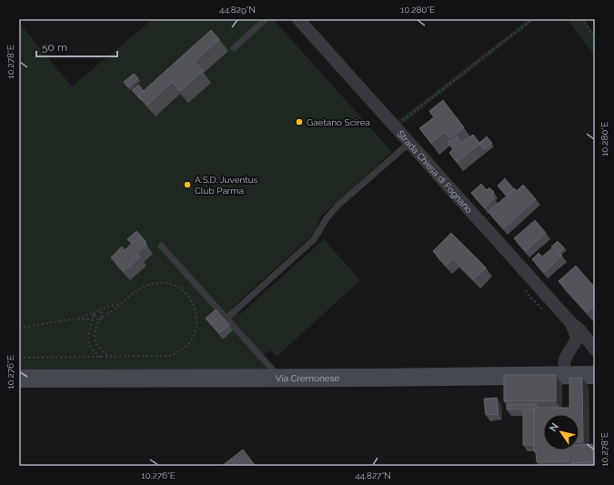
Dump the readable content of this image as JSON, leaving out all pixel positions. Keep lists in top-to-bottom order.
{
  "streets": {
    "main road": ["Via Cremonese"],
    "street": ["Strada Chiesa di Fognano"]
  },
  "places": ["Gaetano Scirea", "A.S.D. Juventus Club Parma"],
  "scale_bar": "50 m",
  "north": "top left",
  "coordinates": [
    "44.829°N",
    "10.280°E",
    "10.278°E",
    "10.276°E",
    "44.827°N"
  ]
}
